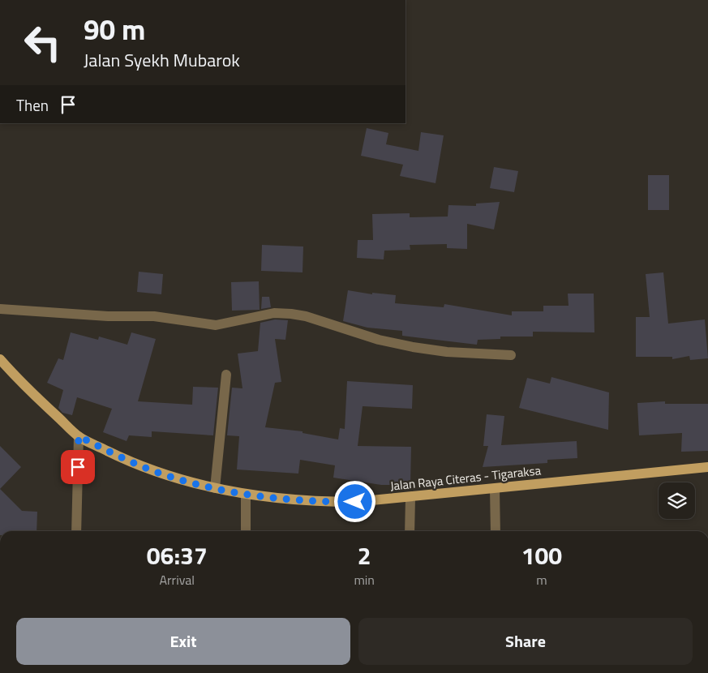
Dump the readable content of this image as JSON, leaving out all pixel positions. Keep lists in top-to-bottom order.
{
  "streets": {
    "main road": ["Jalan Raya Citeras - Tigaraksa"]
  },
  "page": {
    "turn": ["90 m", "Jalan Syekh Mubarok"],
    "then": "Then",
    "eta": [
      "06:37",
      "Arrival",
      "2",
      "min",
      "100",
      "m"
    ],
    "buttons": ["Exit", "Share"]
  }
}
